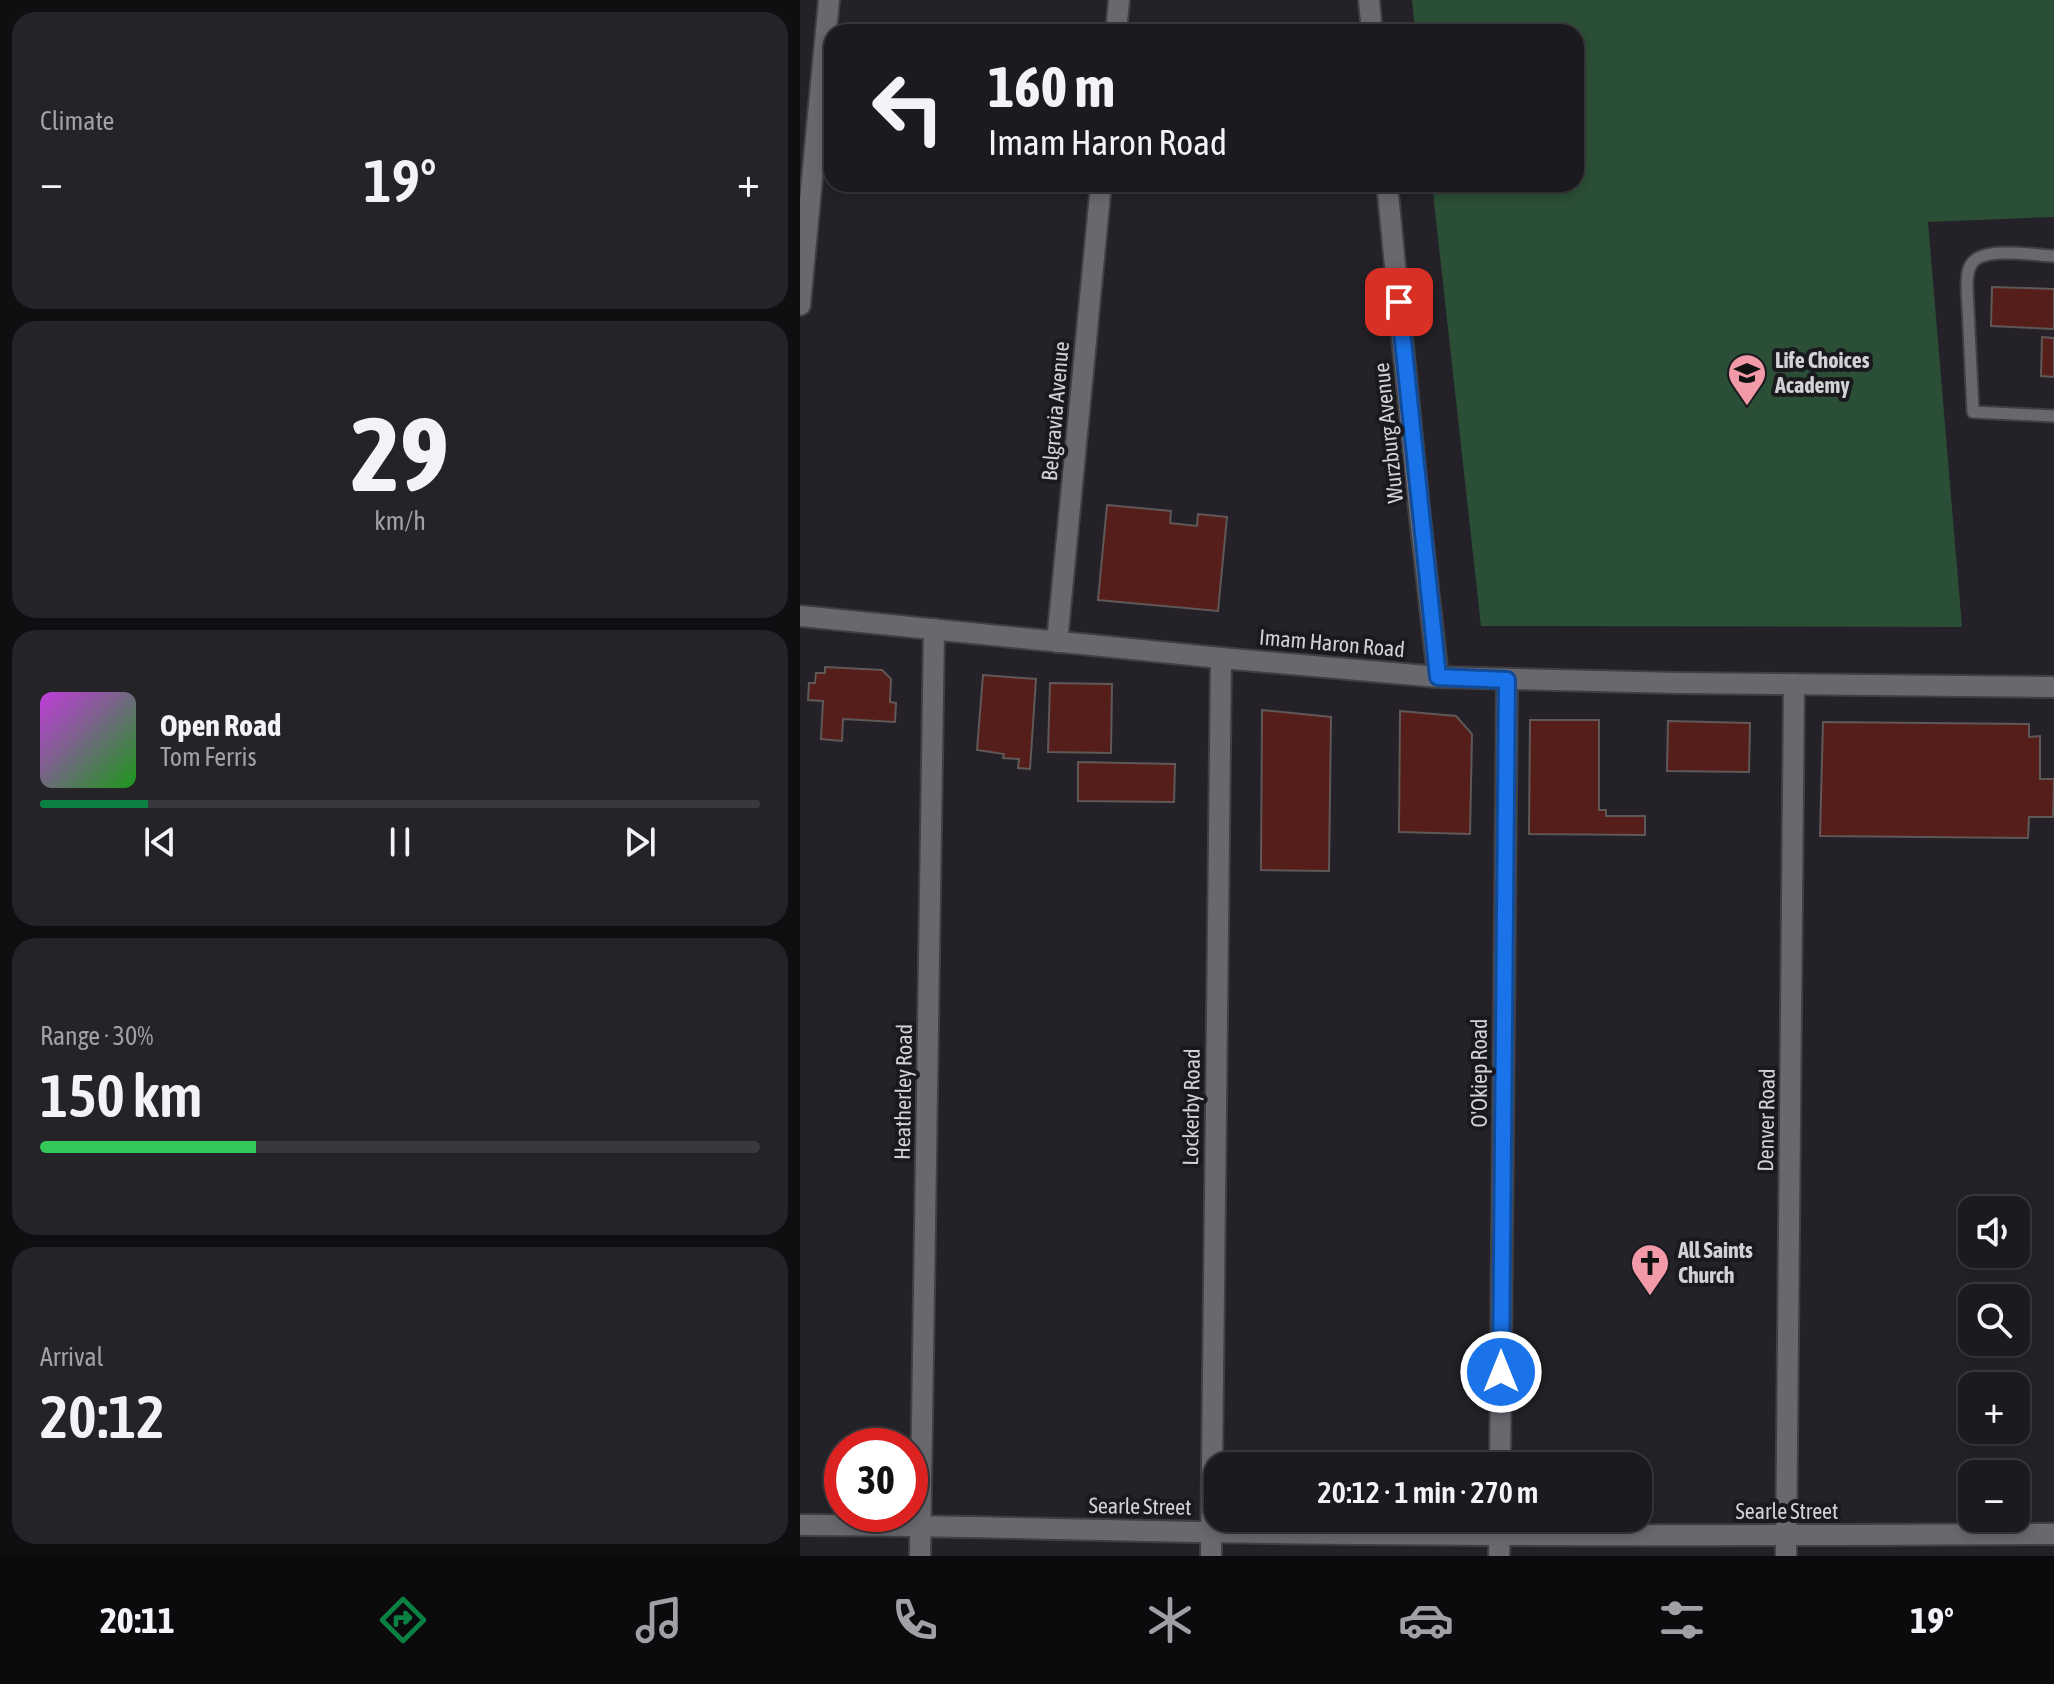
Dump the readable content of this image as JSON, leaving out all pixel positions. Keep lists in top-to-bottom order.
{
  "streets": {
    "street": [
      "Belgravia Avenue",
      "Wurzburg Avenue",
      "Imam Haron Road",
      "O'Okiep Road",
      "Heatherley Road",
      "Lockerby Road",
      "Denver Road",
      "Searle Street"
    ]
  },
  "crossings": [
    ["Belgravia Avenue", "Imam Haron Road"],
    ["Wurzburg Avenue", "Imam Haron Road"],
    ["Imam Haron Road", "O'Okiep Road"],
    ["Imam Haron Road", "Heatherley Road"],
    ["Imam Haron Road", "Lockerby Road"],
    ["Imam Haron Road", "Denver Road"],
    ["Denver Road", "Searle Street"]
  ],
  "places": {
    "school or university": ["Life Choices Academy"],
    "church": ["All Saints Church"]
  },
  "page": {
    "tile": [
      "Climate",
      ["29", "km/h"],
      ["Range · 30%", "150 km"],
      ["Arrival", "20:12"]
    ],
    "turn": ["160 m", "Imam Haron Road"],
    "heat": ["−", "19°", "+"],
    "song": ["Open Road", "Tom Ferris"],
    "map_buttons": ["+", "−"],
    "limit": "30",
    "trip": "20:12 · 1 min · 270 m",
    "tabs": ["20:11", "19°"]
  }
}
